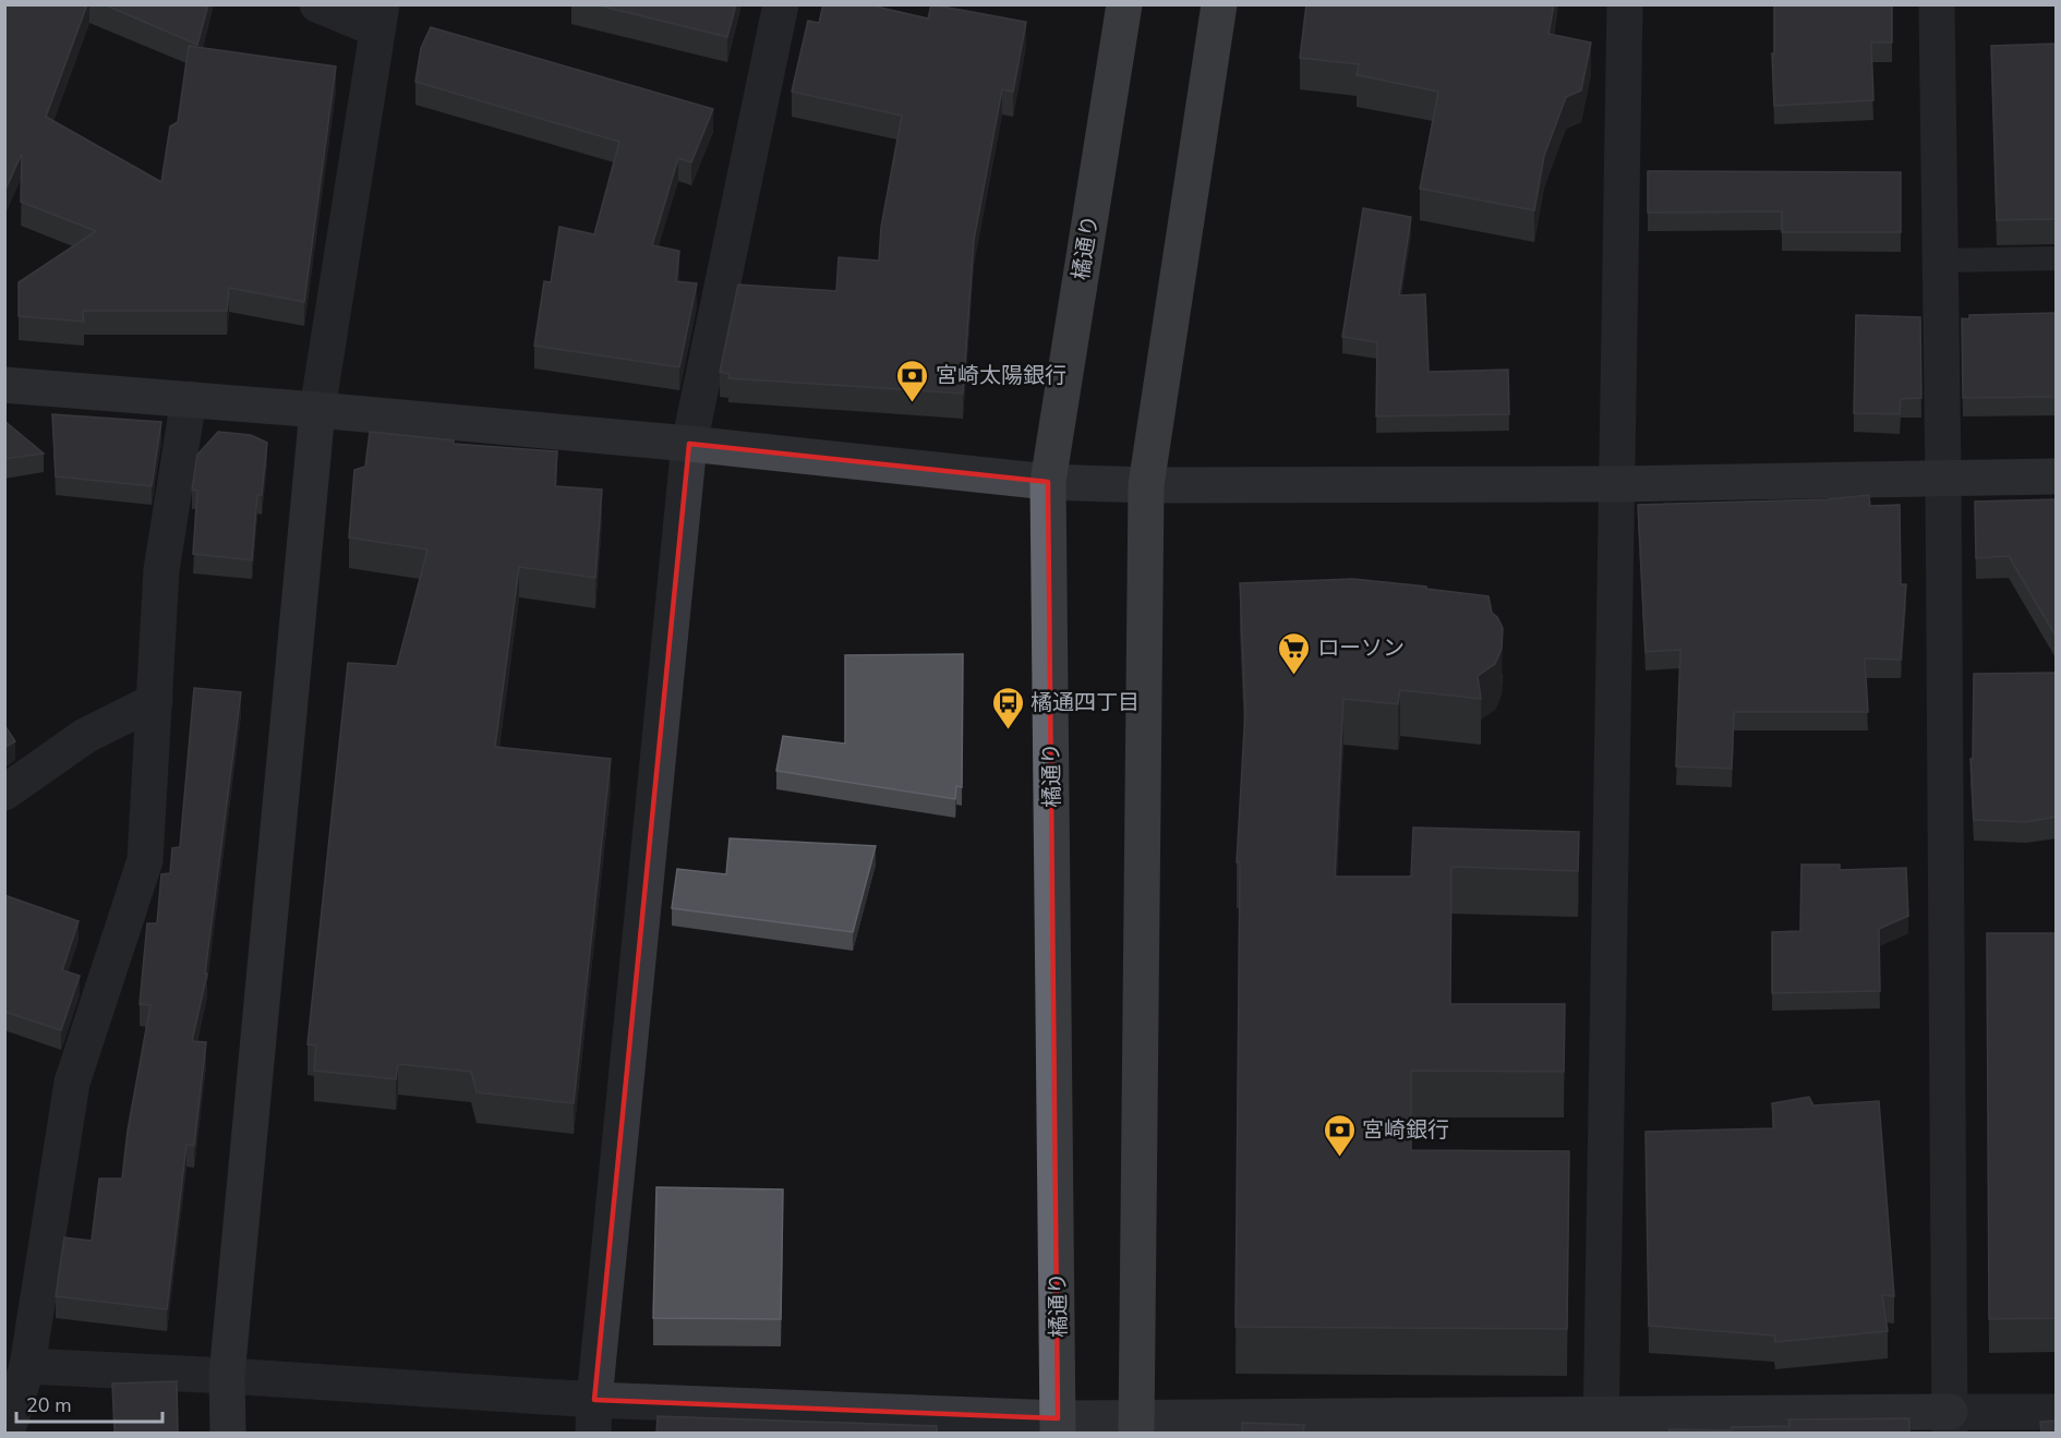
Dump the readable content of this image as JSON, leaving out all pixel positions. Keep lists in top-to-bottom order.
{
  "streets": {
    "highway": ["橘通り"]
  },
  "places": {
    "bank": ["宮崎太陽銀行", "宮崎銀行"],
    "supermarket": ["ローソン"],
    "bus stop": ["橘通四丁目"]
  },
  "scale_bar": "20 m"
}
